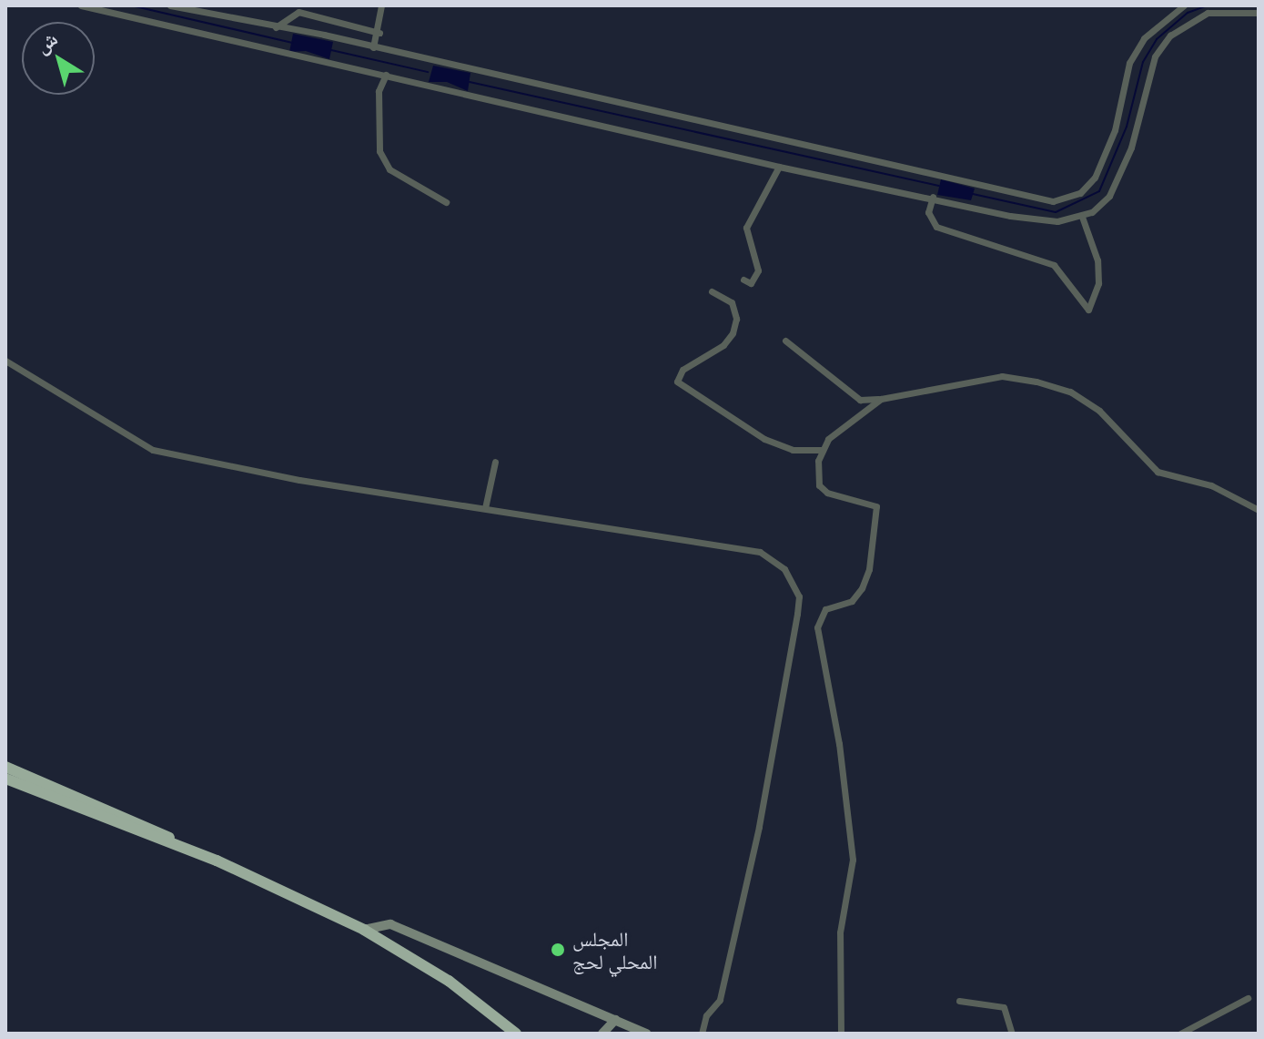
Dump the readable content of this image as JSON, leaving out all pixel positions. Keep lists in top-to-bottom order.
{
  "places": ["المجلس المحلي لحج"],
  "north": "top left"
}
